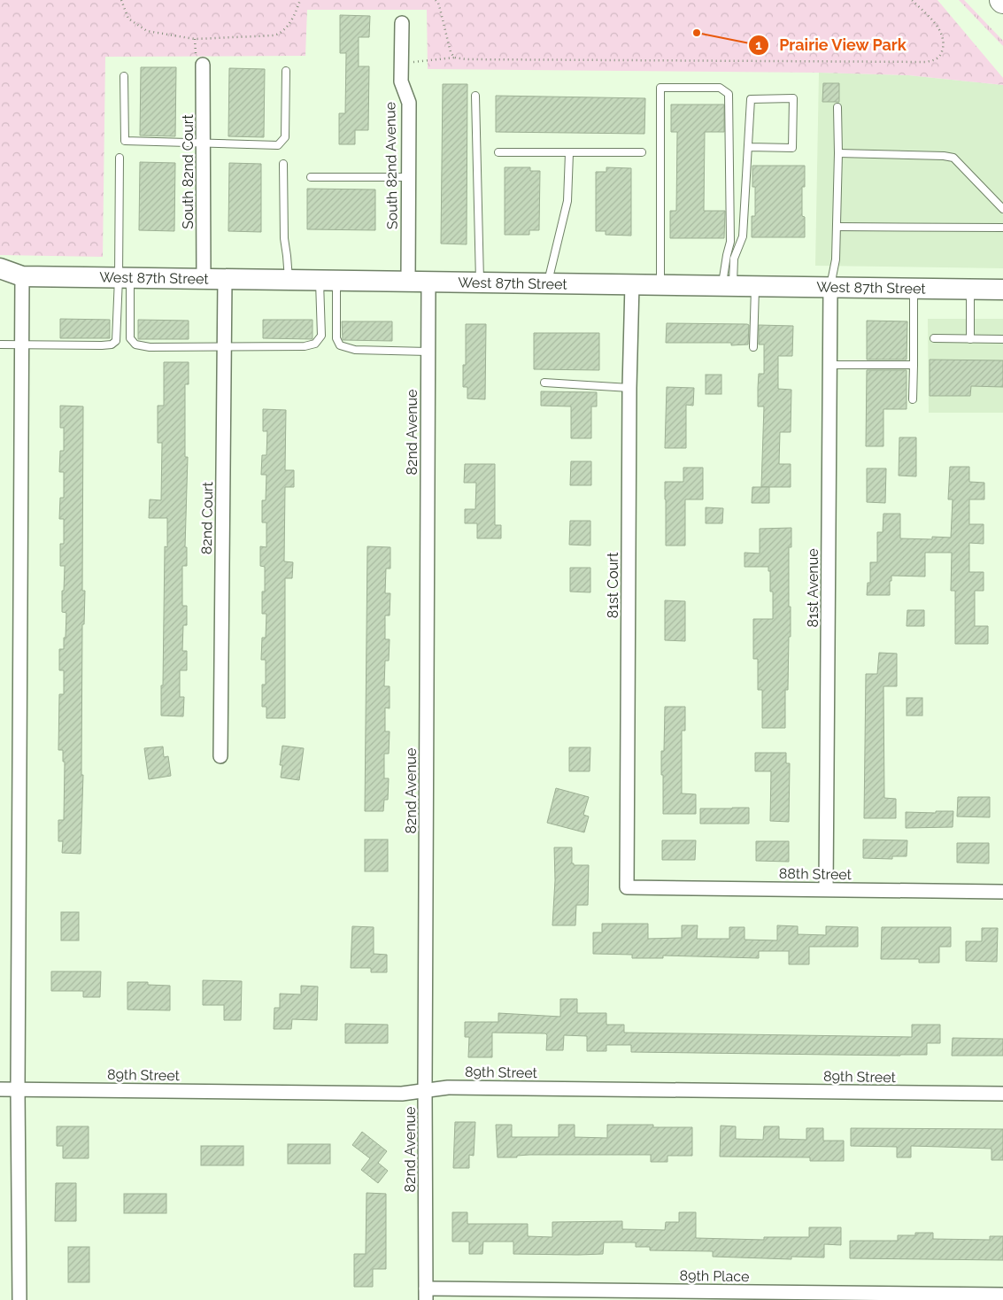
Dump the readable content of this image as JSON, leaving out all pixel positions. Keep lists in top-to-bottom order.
{
  "streets": {
    "main road": ["West 87th Street"],
    "street": [
      "South 82nd Avenue",
      "South 82nd Court",
      "82nd Avenue",
      "82nd Court",
      "81st Court",
      "81st Avenue",
      "88th Street",
      "89th Street",
      "89th Place"
    ]
  },
  "crossings": [
    ["South 82nd Avenue", "West 87th Street"],
    ["South 82nd Court", "West 87th Street"],
    ["West 87th Street", "82nd Avenue"],
    ["West 87th Street", "82nd Court"],
    ["West 87th Street", "81st Court"],
    ["West 87th Street", "81st Avenue"],
    ["82nd Avenue", "89th Street"],
    ["82nd Avenue", "89th Place"],
    ["81st Court", "88th Street"],
    ["81st Avenue", "88th Street"]
  ],
  "places": ["Prairie View Park"]
}
